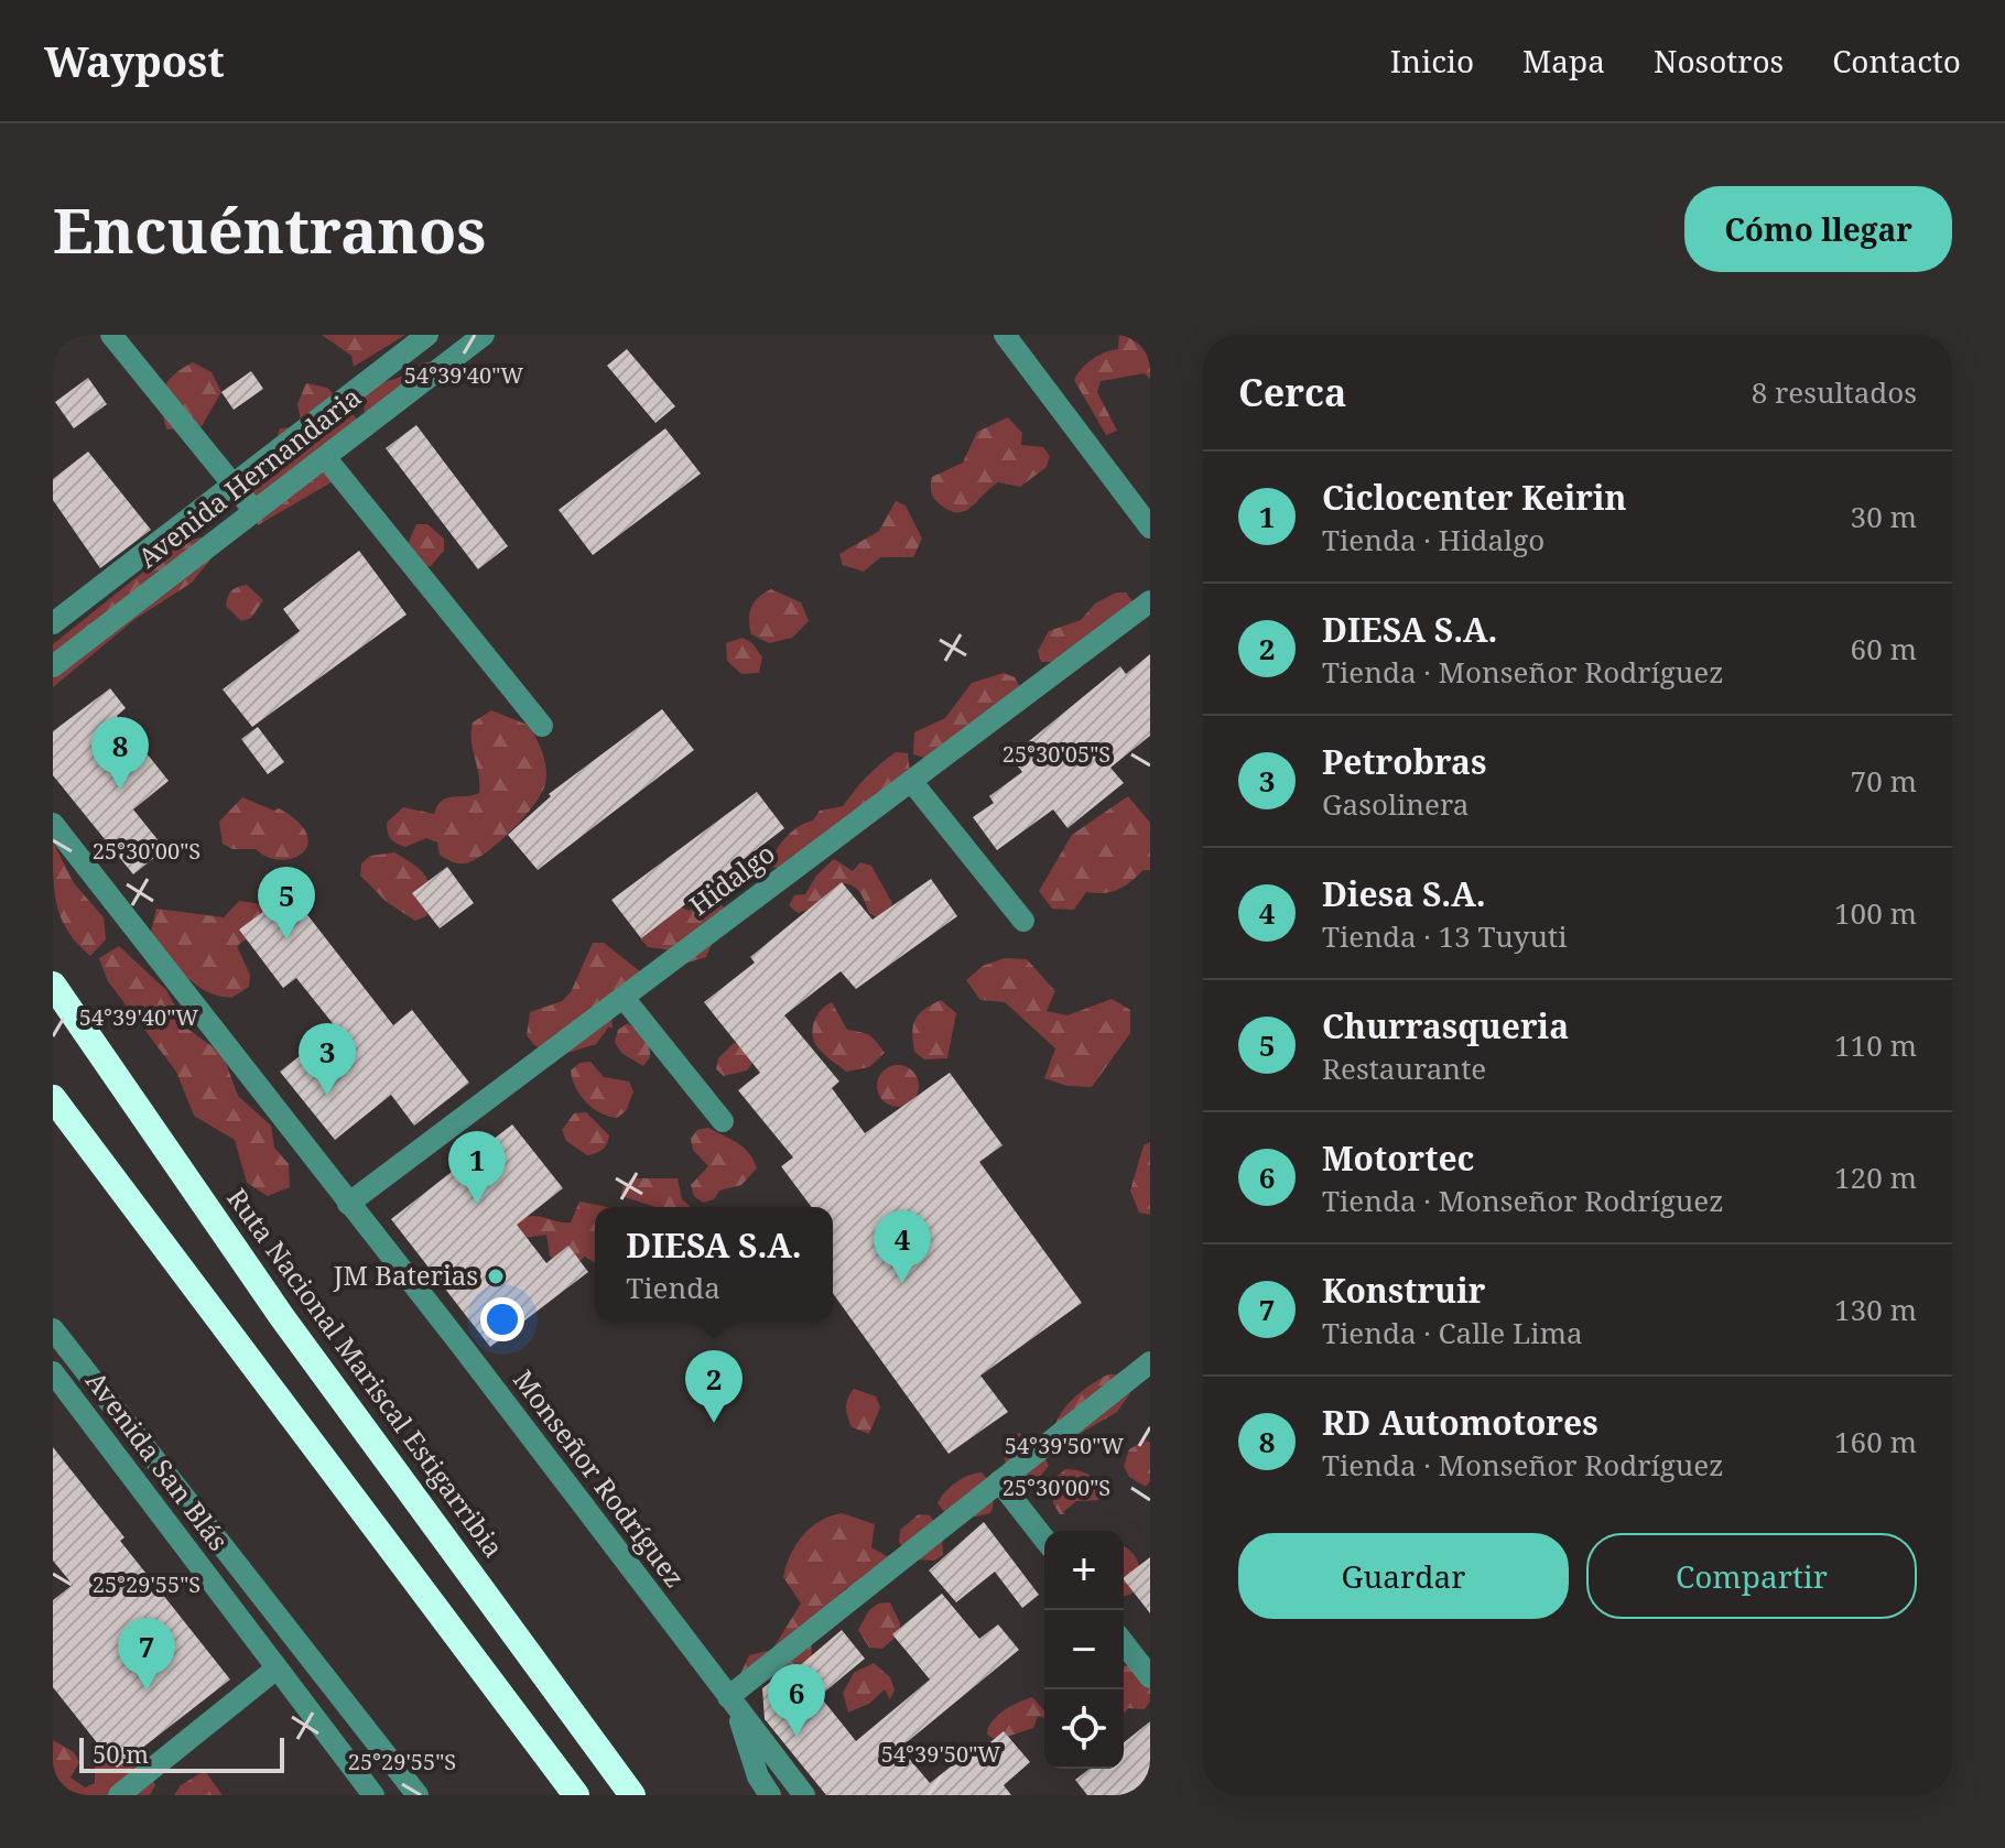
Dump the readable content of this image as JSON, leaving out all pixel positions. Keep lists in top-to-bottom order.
{
  "streets": {
    "highway": ["Ruta Nacional Mariscal Estigarribia"],
    "street": [
      "Avenida Hernandaria",
      "Hidalgo",
      "Avenida San Blás",
      "Monseñor Rodríguez"
    ]
  },
  "crossings": [
    ["Hidalgo", "Monseñor Rodríguez"]
  ],
  "places": ["JM Baterias"],
  "scale_bar": "50 m",
  "page": {
    "header": "Waypost",
    "nav": [
      "Inicio",
      "Mapa",
      "Nosotros",
      "Contacto"
    ],
    "buttons": [
      "Cómo llegar",
      ["Guardar", "Compartir"]
    ],
    "title": "Encuéntranos",
    "heading": ["Cerca", "8 resultados"],
    "list": [
      {
        "mark": "1",
        "name": "Ciclocenter Keirin",
        "note": "Tienda · Hidalgo",
        "value": "30 m"
      },
      {
        "mark": "2",
        "name": "DIESA S.A.",
        "note": "Tienda · Monseñor Rodríguez",
        "value": "60 m"
      },
      {
        "mark": "3",
        "name": "Petrobras",
        "note": "Gasolinera",
        "value": "70 m"
      },
      {
        "mark": "4",
        "name": "Diesa S.A.",
        "note": "Tienda · 13 Tuyuti",
        "value": "100 m"
      },
      {
        "mark": "5",
        "name": "Churrasqueria",
        "note": "Restaurante",
        "value": "110 m"
      },
      {
        "mark": "6",
        "name": "Motortec",
        "note": "Tienda · Monseñor Rodríguez",
        "value": "120 m"
      },
      {
        "mark": "7",
        "name": "Konstruir",
        "note": "Tienda · Calle Lima",
        "value": "130 m"
      },
      {
        "mark": "8",
        "name": "RD Automotores",
        "note": "Tienda · Monseñor Rodríguez",
        "value": "160 m"
      }
    ],
    "pins": [
      "8",
      "5",
      "3",
      "1",
      "4",
      "2",
      "7",
      "6"
    ],
    "popup": ["DIESA S.A.", "Tienda"],
    "map_buttons": ["+", "−"],
    "scale": "50 m"
  },
  "coordinates": [
    "54°39'40\"W",
    "25°30'05\"S",
    "25°30'00\"S",
    "54°39'50\"W",
    "25°29'55\"S"
  ]
}
